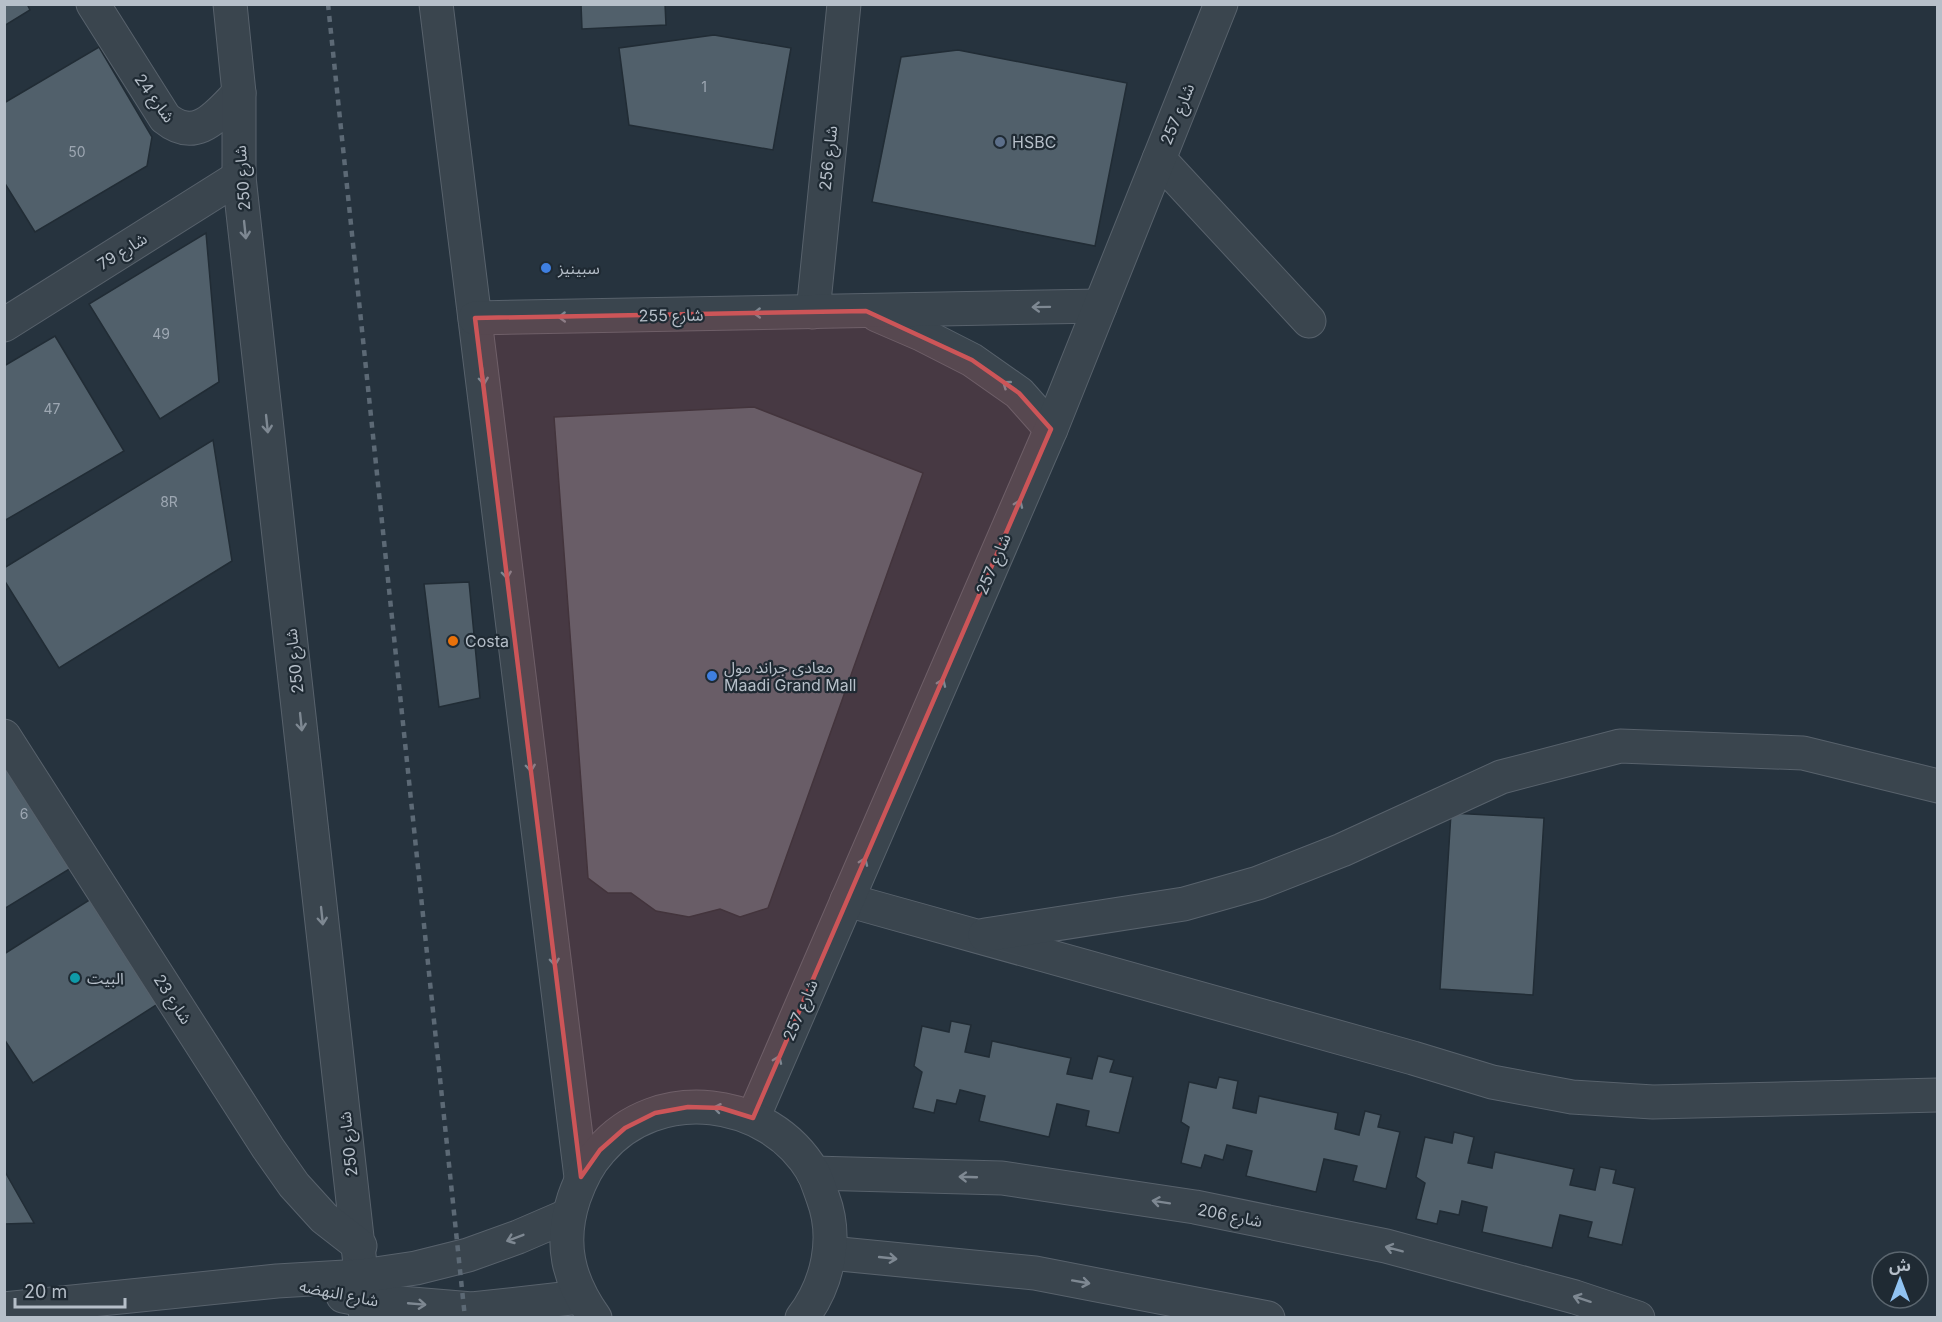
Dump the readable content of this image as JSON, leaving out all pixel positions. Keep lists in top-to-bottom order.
{
  "streets": {
    "street": [
      "شارع 24",
      "شارع 257",
      "شارع 256",
      "شارع 250",
      "شارع 79",
      "شارع 255",
      "شارع 23",
      "شارع 206",
      "شارع النهضه"
    ]
  },
  "crossings": [
    ["شارع 24", "شارع 250"],
    ["شارع 257", "شارع 255"],
    ["شارع 256", "شارع 255"],
    ["شارع 250", "شارع 79"],
    ["شارع 250", "شارع 23"],
    ["شارع 250", "شارع النهضه"],
    ["شارع 23", "شارع النهضه"]
  ],
  "one_way": ["شارع 257", "شارع 255"],
  "places": [
    "HSBC",
    "سبينيز",
    "Costa",
    "معادى جراند مول Maadi Grand Mall",
    "البيت"
  ],
  "house_numbers": [
    "1",
    "50",
    "49",
    "47",
    "8R",
    "6"
  ],
  "scale_bar": "20 m",
  "north": "top"
}
